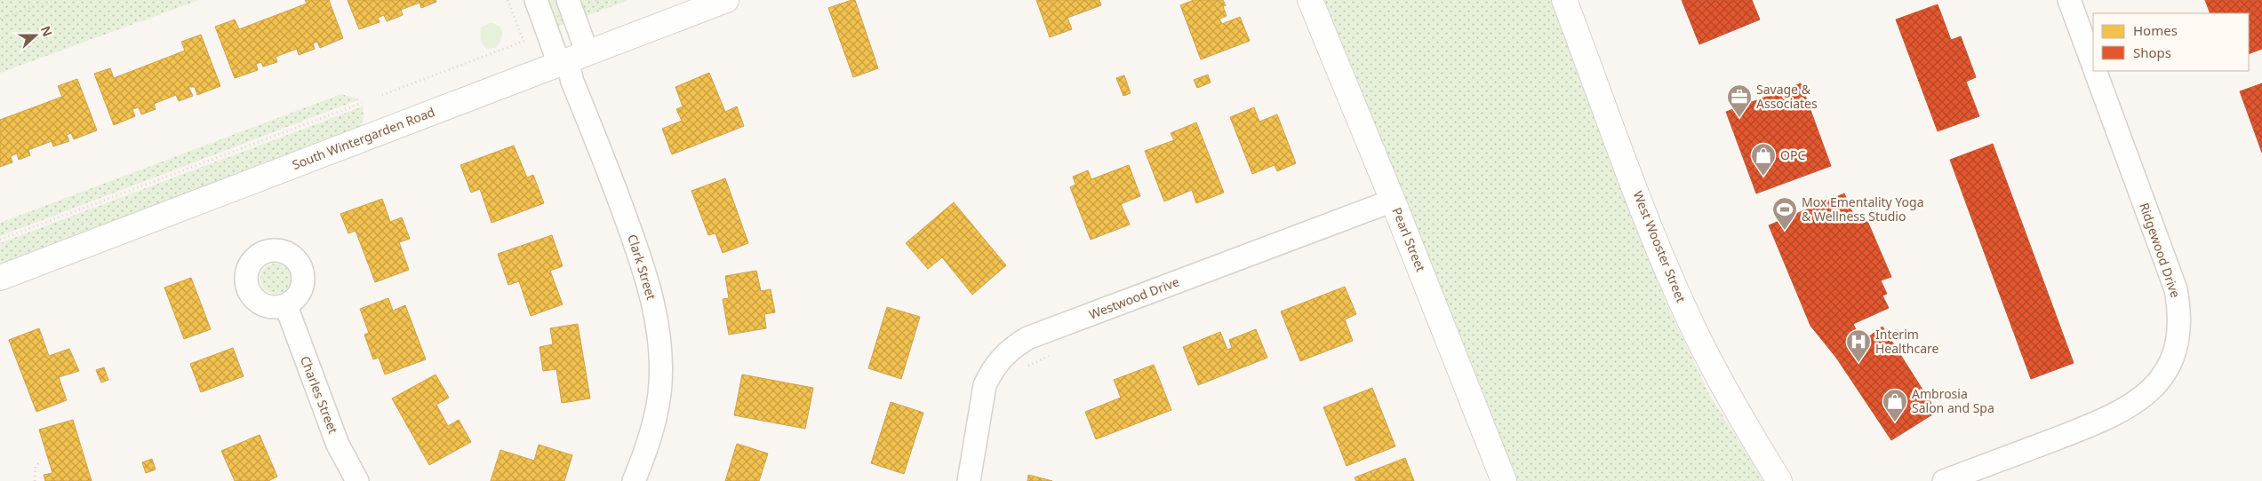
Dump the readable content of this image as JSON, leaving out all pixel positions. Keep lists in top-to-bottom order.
{
  "streets": {
    "street": [
      "South Wintergarden Road",
      "Pearl Street",
      "West Wooster Street",
      "Ridgewood Drive",
      "Clark Street",
      "Westwood Drive",
      "Charles Street"
    ]
  },
  "crossings": [
    ["South Wintergarden Road", "Clark Street"],
    ["Pearl Street", "Westwood Drive"]
  ],
  "places": {
    "office": ["Savage & Associates"],
    "shop": ["OPC", "Ambrosia Salon and Spa"],
    "sports": ["Mox Ementality Yoga & Wellness Studio"],
    "hospital": ["Interim Healthcare"]
  },
  "legend": ["Homes", "Shops"],
  "north": "right"
}
